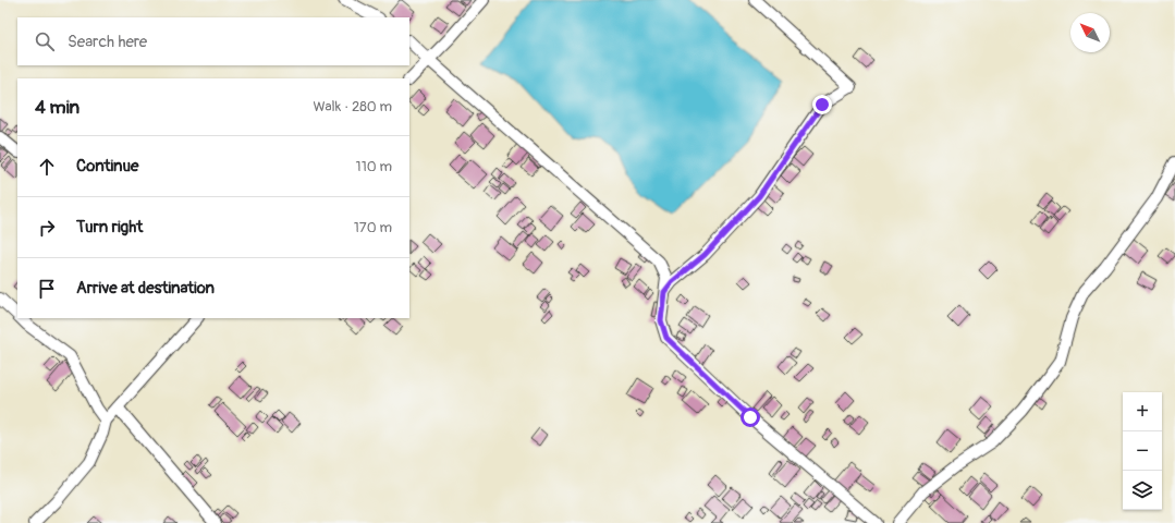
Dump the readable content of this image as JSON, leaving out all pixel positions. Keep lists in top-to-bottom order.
{
  "north": "top left",
  "page": {
    "search": "Search here",
    "heading": ["4 min", "Walk · 280 m"],
    "list": [
      ["Continue", "110 m"],
      ["Turn right", "170 m"],
      "Arrive at destination"
    ],
    "map_buttons": ["+", "−"]
  }
}
